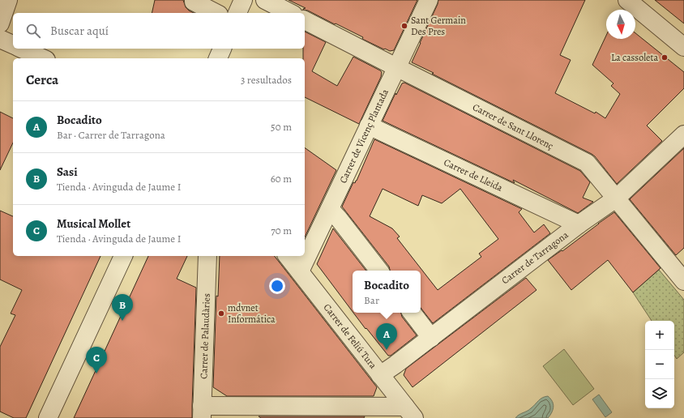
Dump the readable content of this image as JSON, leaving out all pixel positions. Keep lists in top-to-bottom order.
{
  "streets": {
    "street": [
      "Carrer de Sant Llorenç",
      "Carrer de Vicenç Plantada",
      "Carrer de Lleida",
      "Carrer de Tarragona",
      "Carrer de Palaudàries",
      "Carrer de Feliú Tura"
    ]
  },
  "crossings": [
    ["Carrer de Sant Llorenç", "Carrer de Vicenç Plantada"],
    ["Carrer de Sant Llorenç", "Carrer de Tarragona"],
    ["Carrer de Vicenç Plantada", "Carrer de Lleida"],
    ["Carrer de Vicenç Plantada", "Carrer de Feliú Tura"],
    ["Carrer de Lleida", "Carrer de Tarragona"],
    ["Carrer de Tarragona", "Carrer de Feliú Tura"]
  ],
  "places": ["Sant Germain Des Pres", "La cassoleta", "mdvnet Informática"],
  "north": "bottom",
  "page": {
    "search": "Buscar aquí",
    "heading": ["Cerca", "3 resultados"],
    "list": [
      {
        "mark": "A",
        "name": "Bocadito",
        "note": "Bar · Carrer de Tarragona",
        "value": "50 m"
      },
      {
        "mark": "B",
        "name": "Sasi",
        "note": "Tienda · Avinguda de Jaume I",
        "value": "60 m"
      },
      {
        "mark": "C",
        "name": "Musical Mollet",
        "note": "Tienda · Avinguda de Jaume I",
        "value": "70 m"
      }
    ],
    "popup": ["Bocadito", "Bar"],
    "pins": ["B", "A", "C"],
    "map_buttons": ["+", "−"]
  }
}
